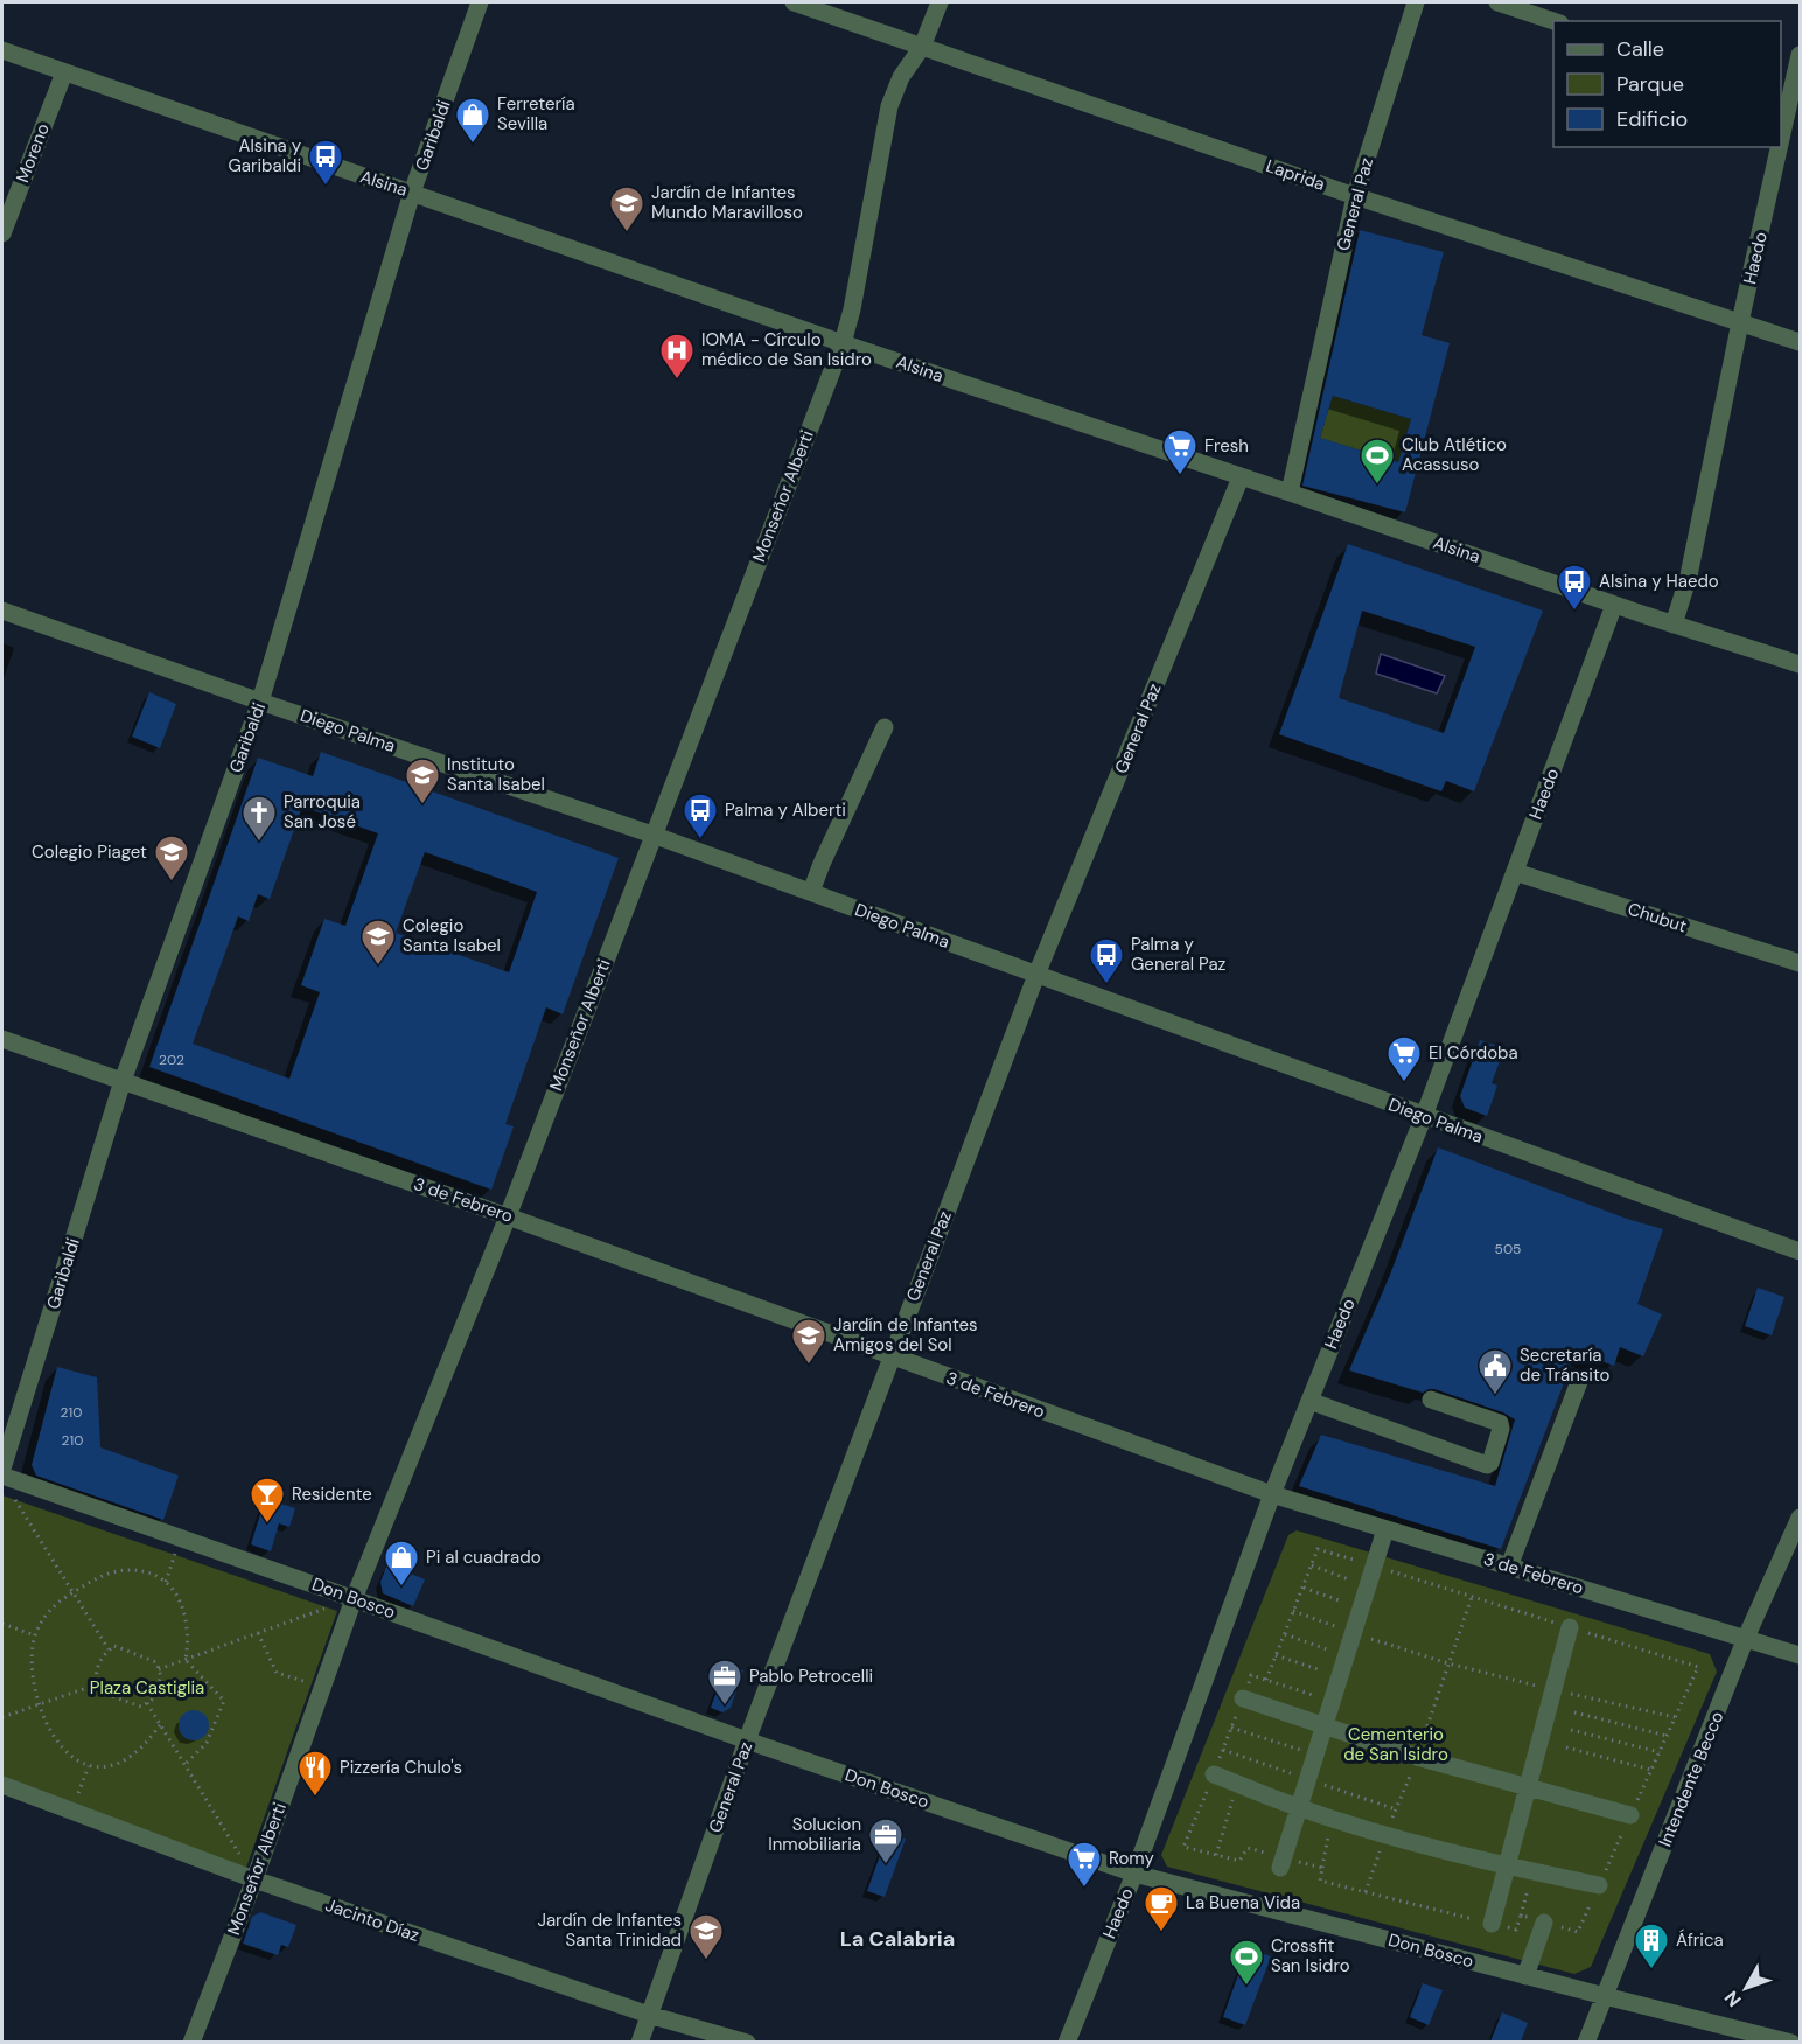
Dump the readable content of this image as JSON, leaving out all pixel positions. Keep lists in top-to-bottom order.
{
  "streets": {
    "street": [
      "Garibaldi",
      "Moreno",
      "Laprida",
      "Alsina",
      "General Paz",
      "Haedo",
      "Monseñor Alberti",
      "Diego Palma",
      "Chubut",
      "3 de Febrero",
      "Don Bosco",
      "Intendente Becco",
      "Jacinto Díaz"
    ]
  },
  "crossings": [
    ["Garibaldi", "Alsina"],
    ["Garibaldi", "Diego Palma"],
    ["Garibaldi", "3 de Febrero"],
    ["Moreno", "Alsina"],
    ["Laprida", "General Paz"],
    ["Laprida", "Haedo"],
    ["Laprida", "Monseñor Alberti"],
    ["Alsina", "General Paz"],
    ["Alsina", "Haedo"],
    ["Alsina", "Monseñor Alberti"],
    ["General Paz", "Diego Palma"],
    ["General Paz", "3 de Febrero"],
    ["General Paz", "Don Bosco"],
    ["General Paz", "Jacinto Díaz"],
    ["Haedo", "Diego Palma"],
    ["Haedo", "Chubut"],
    ["Haedo", "3 de Febrero"],
    ["Haedo", "Don Bosco"],
    ["Monseñor Alberti", "Diego Palma"],
    ["Monseñor Alberti", "3 de Febrero"],
    ["Monseñor Alberti", "Don Bosco"],
    ["Monseñor Alberti", "Jacinto Díaz"],
    ["3 de Febrero", "Intendente Becco"],
    ["Don Bosco", "Intendente Becco"]
  ],
  "districts": ["La Calabria"],
  "parks": ["Plaza Castiglia", "Cementerio de San Isidro"],
  "places": {
    "shop": ["Ferretería Sevilla", "Pi al cuadrado"],
    "bus stop": [
      "Alsina y Garibaldi",
      "Alsina y Haedo",
      "Palma y Alberti",
      "Palma y General Paz"
    ],
    "school or university": [
      "Jardín de Infantes Mundo Maravilloso",
      "Instituto Santa Isabel",
      "Colegio Piaget",
      "Colegio Santa Isabel",
      "Jardín de Infantes Amigos del Sol",
      "Jardín de Infantes Santa Trinidad"
    ],
    "hospital": ["IOMA - Círculo médico de San Isidro"],
    "supermarket": ["Fresh", "El Córdoba", "Romy"],
    "sports": ["Club Atlético Acassuso", "Crossfit San Isidro"],
    "church": ["Parroquia San José"],
    "public building": ["Secretaría de Tránsito"],
    "bar": ["Residente"],
    "office": ["Pablo Petrocelli", "Solucion Inmobiliaria"],
    "restaurant": ["Pizzería Chulo's"],
    "cafe": ["La Buena Vida"],
    "building": ["África"]
  },
  "house_numbers": [
    "202",
    "505",
    "210",
    "210"
  ],
  "legend": ["Calle", "Parque", "Edificio"],
  "north": "bottom left"
}
